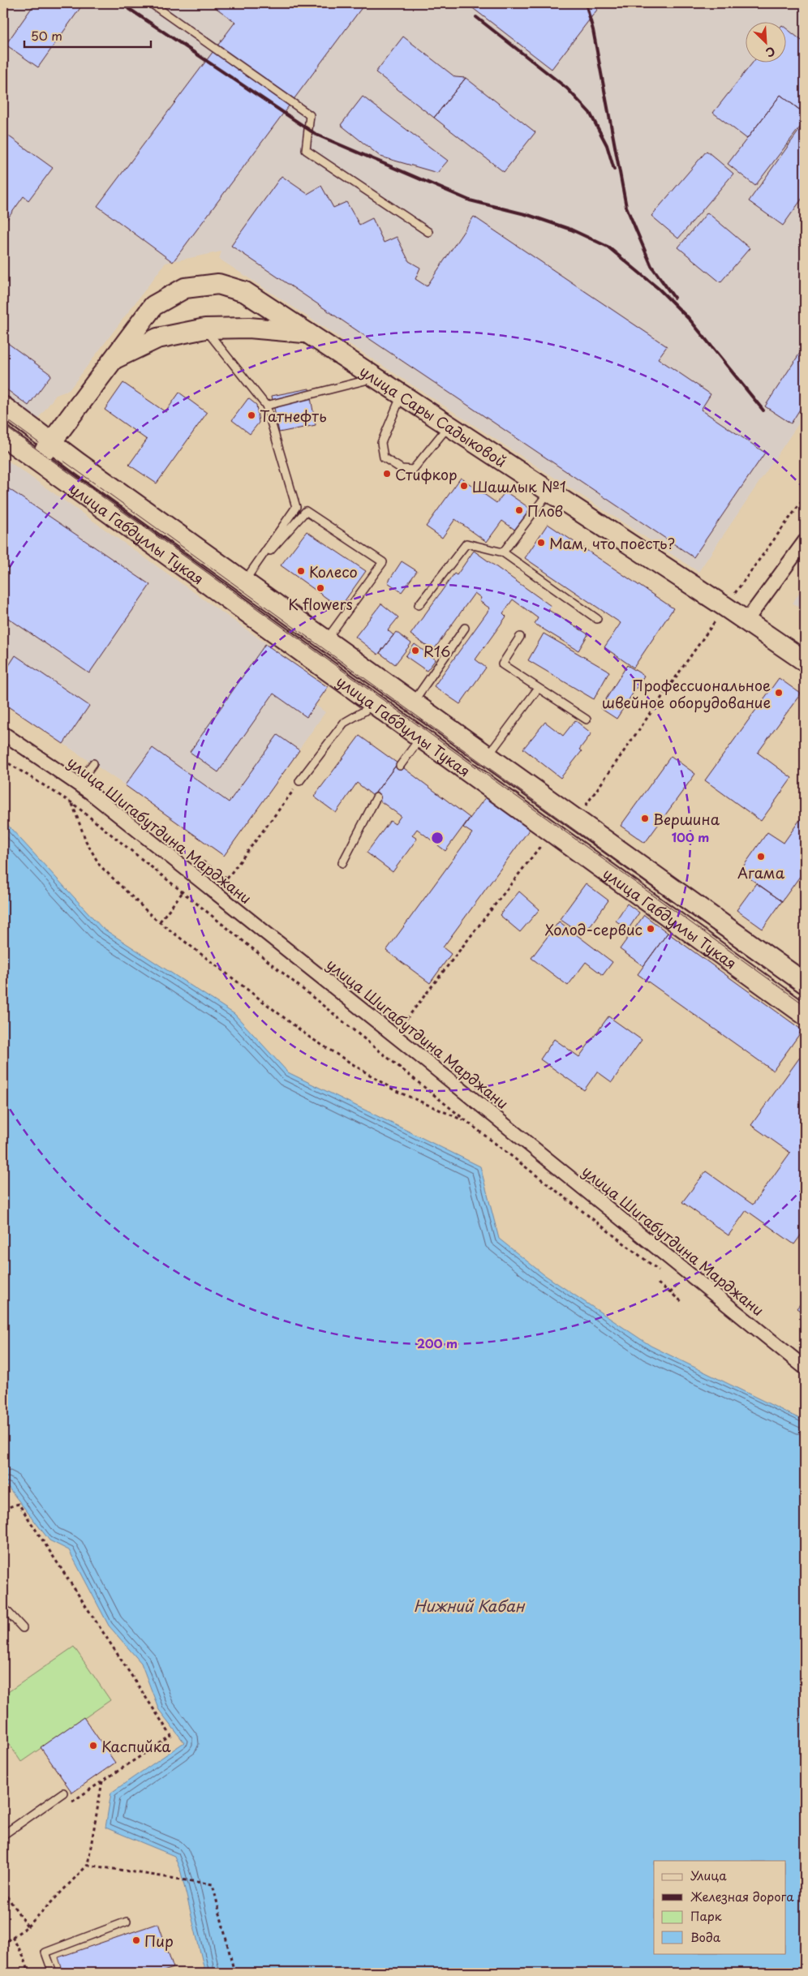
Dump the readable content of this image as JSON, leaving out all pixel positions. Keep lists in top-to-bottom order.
{
  "streets": {
    "main road": ["улица Сары Садыковой", "улица Габдуллы Тукая"],
    "street": ["улица Шигабутдина Марджани"]
  },
  "crossings": [
    ["улица Сары Садыковой", "улица Габдуллы Тукая"]
  ],
  "water": ["Нижний Кабан"],
  "places": [
    "Татнефть",
    "Стифкор",
    "Шашлык №1",
    "Плов",
    "Мам, что поесть?",
    "Колесо",
    "K flowers",
    "R16",
    "Профессиональное швейное оборудование",
    "Вершина",
    "Агама",
    "Холод-сервис",
    "Каспийка",
    "Пир"
  ],
  "legend": [
    "Улица",
    "Железная дорога",
    "Парк",
    "Вода"
  ],
  "scale_bar": "50 m",
  "north": "bottom right",
  "rings": ["100 m", "200 m"]
}
